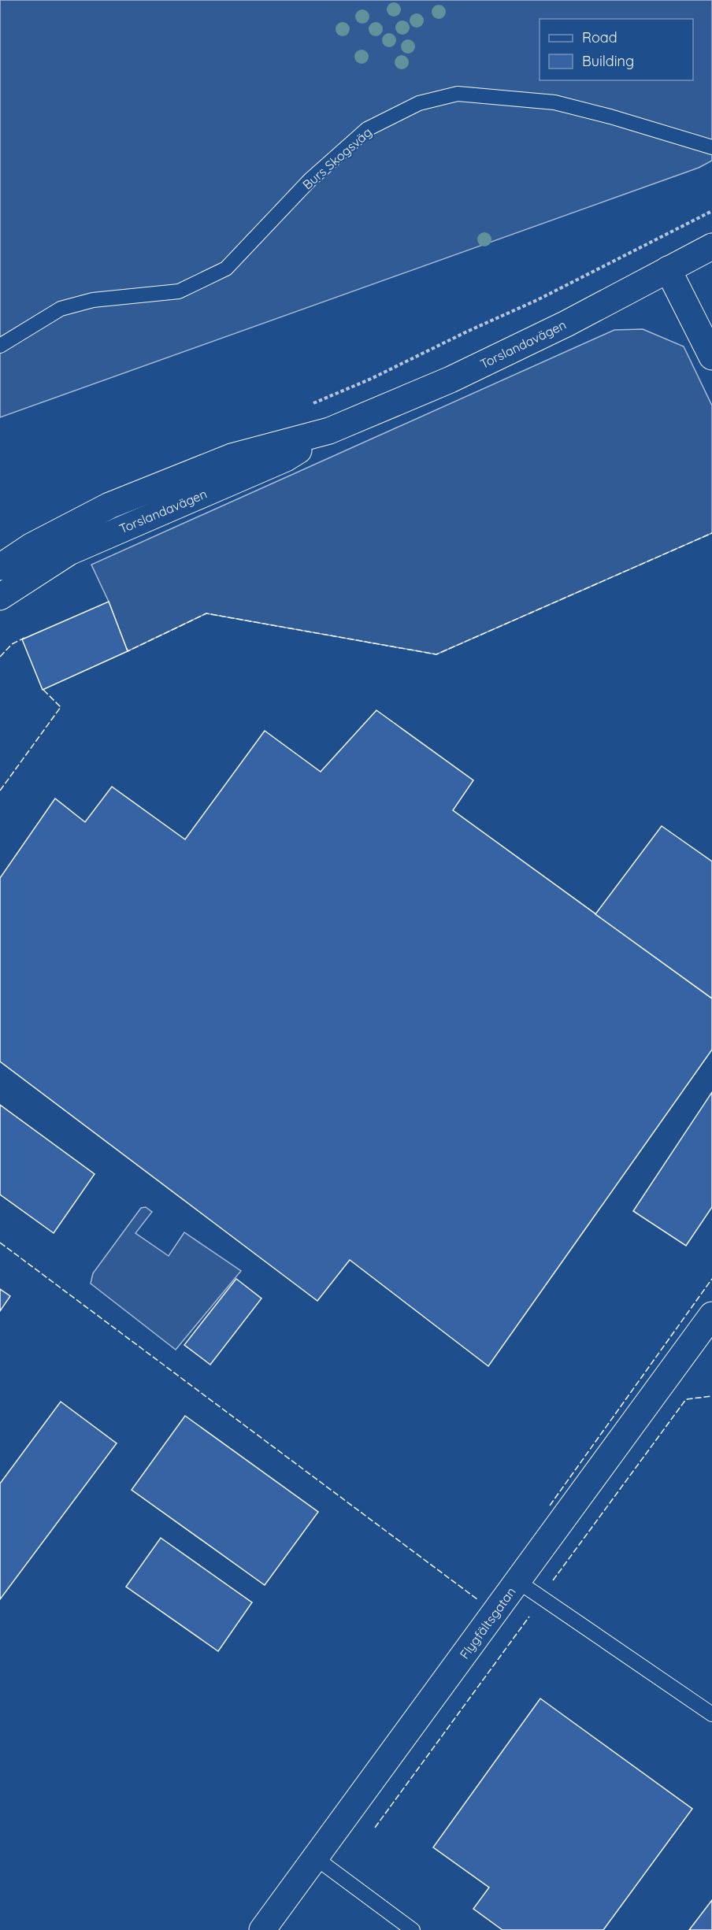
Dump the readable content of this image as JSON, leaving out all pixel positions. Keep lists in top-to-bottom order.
{
  "streets": {
    "street": ["Torslandavägen", "Flygfältsgatan"],
    "lane": ["Burs Skogsväg"]
  },
  "legend": ["Road", "Building"]
}
